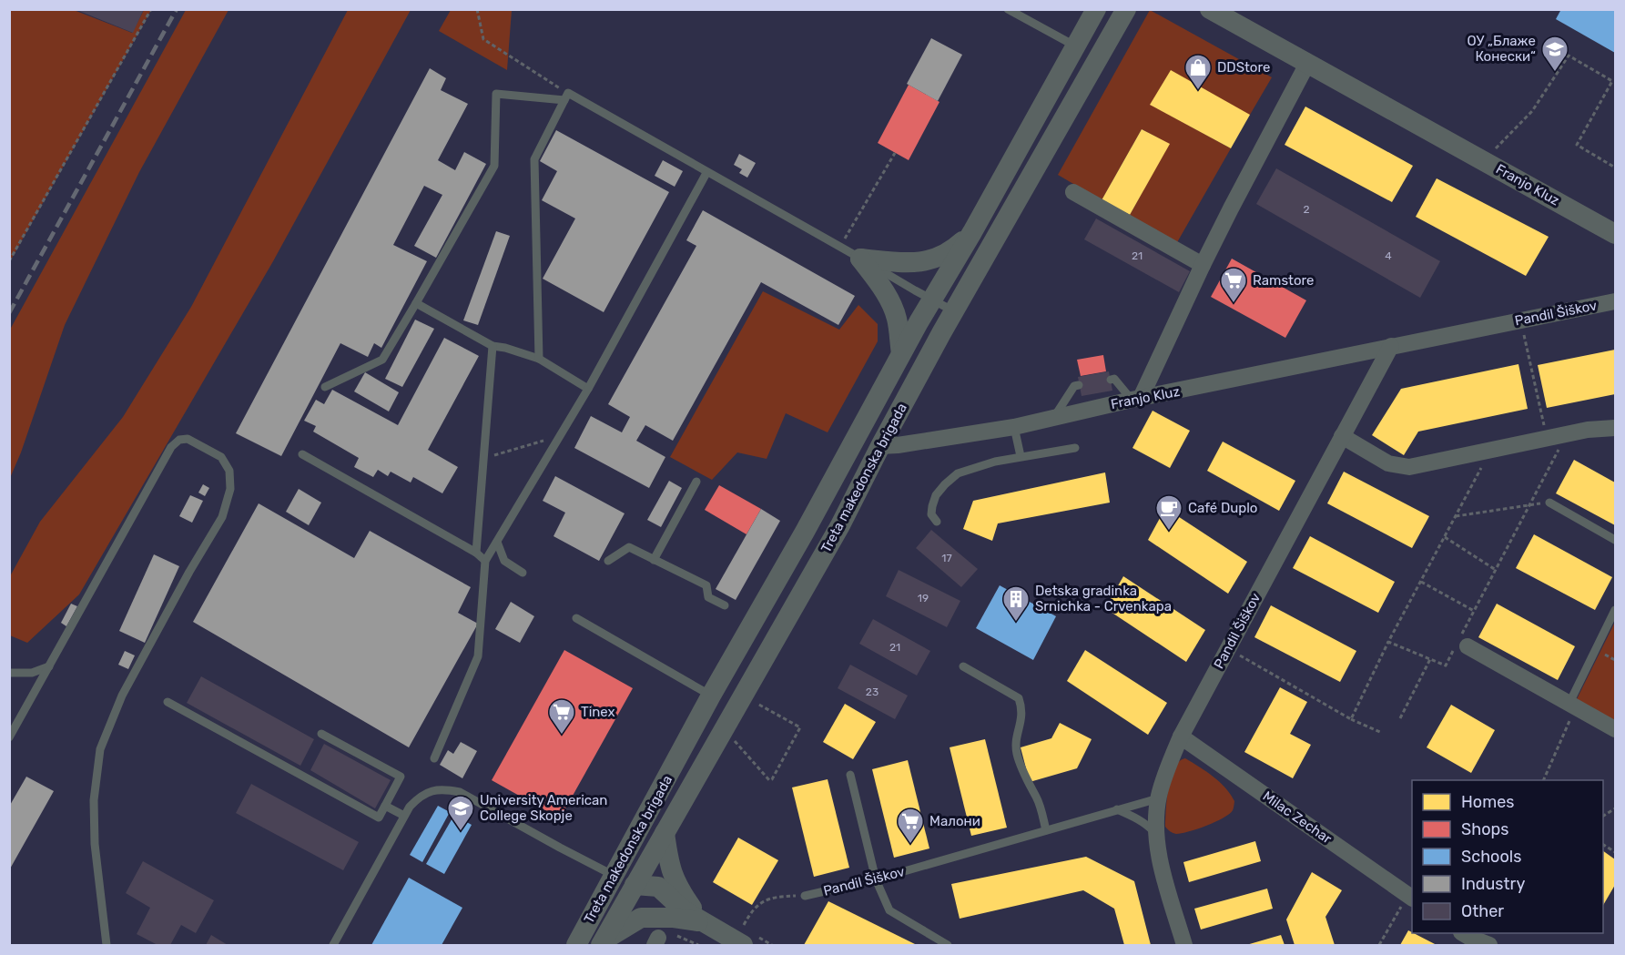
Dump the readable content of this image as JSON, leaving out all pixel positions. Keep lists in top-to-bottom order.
{
  "streets": {
    "street": [
      "Franjo Kluz",
      "Pandil Šiškov",
      "Treta makedonska brigada",
      "Milac Zechar"
    ]
  },
  "crossings": [
    ["Franjo Kluz", "Pandil Šiškov"],
    ["Franjo Kluz", "Treta makedonska brigada"],
    ["Pandil Šiškov", "Milac Zechar"]
  ],
  "places": {
    "school or university": ["ОУ „Блаже Конески“", "University American College Skopje"],
    "shop": ["DDStore"],
    "supermarket": ["Ramstore", "Tinex", "Малони"],
    "cafe": ["Café Duplo"],
    "building": ["Detska gradinka Srnichka - Crvenkapa"]
  },
  "house_numbers": [
    "2",
    "21",
    "4",
    "17",
    "19",
    "21",
    "23"
  ],
  "legend": [
    "Homes",
    "Shops",
    "Schools",
    "Industry",
    "Other"
  ]
}
